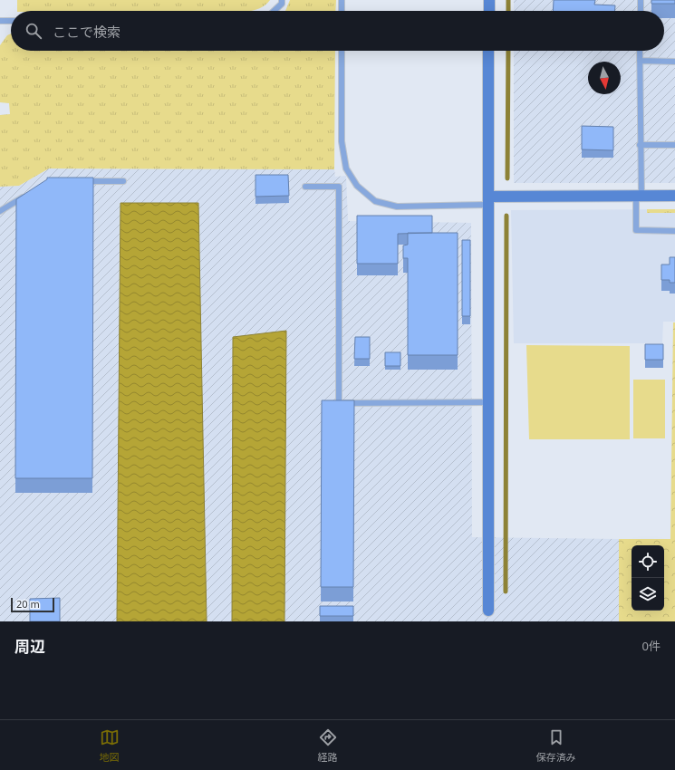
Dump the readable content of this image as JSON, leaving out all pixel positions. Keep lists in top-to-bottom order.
{
  "scale_bar": "20 m",
  "north": "bottom",
  "page": {
    "search": "ここで検索",
    "scale": "20 m",
    "heading": ["周辺", "0件"],
    "nav": ["地図", "経路", "保存済み"]
  }
}
